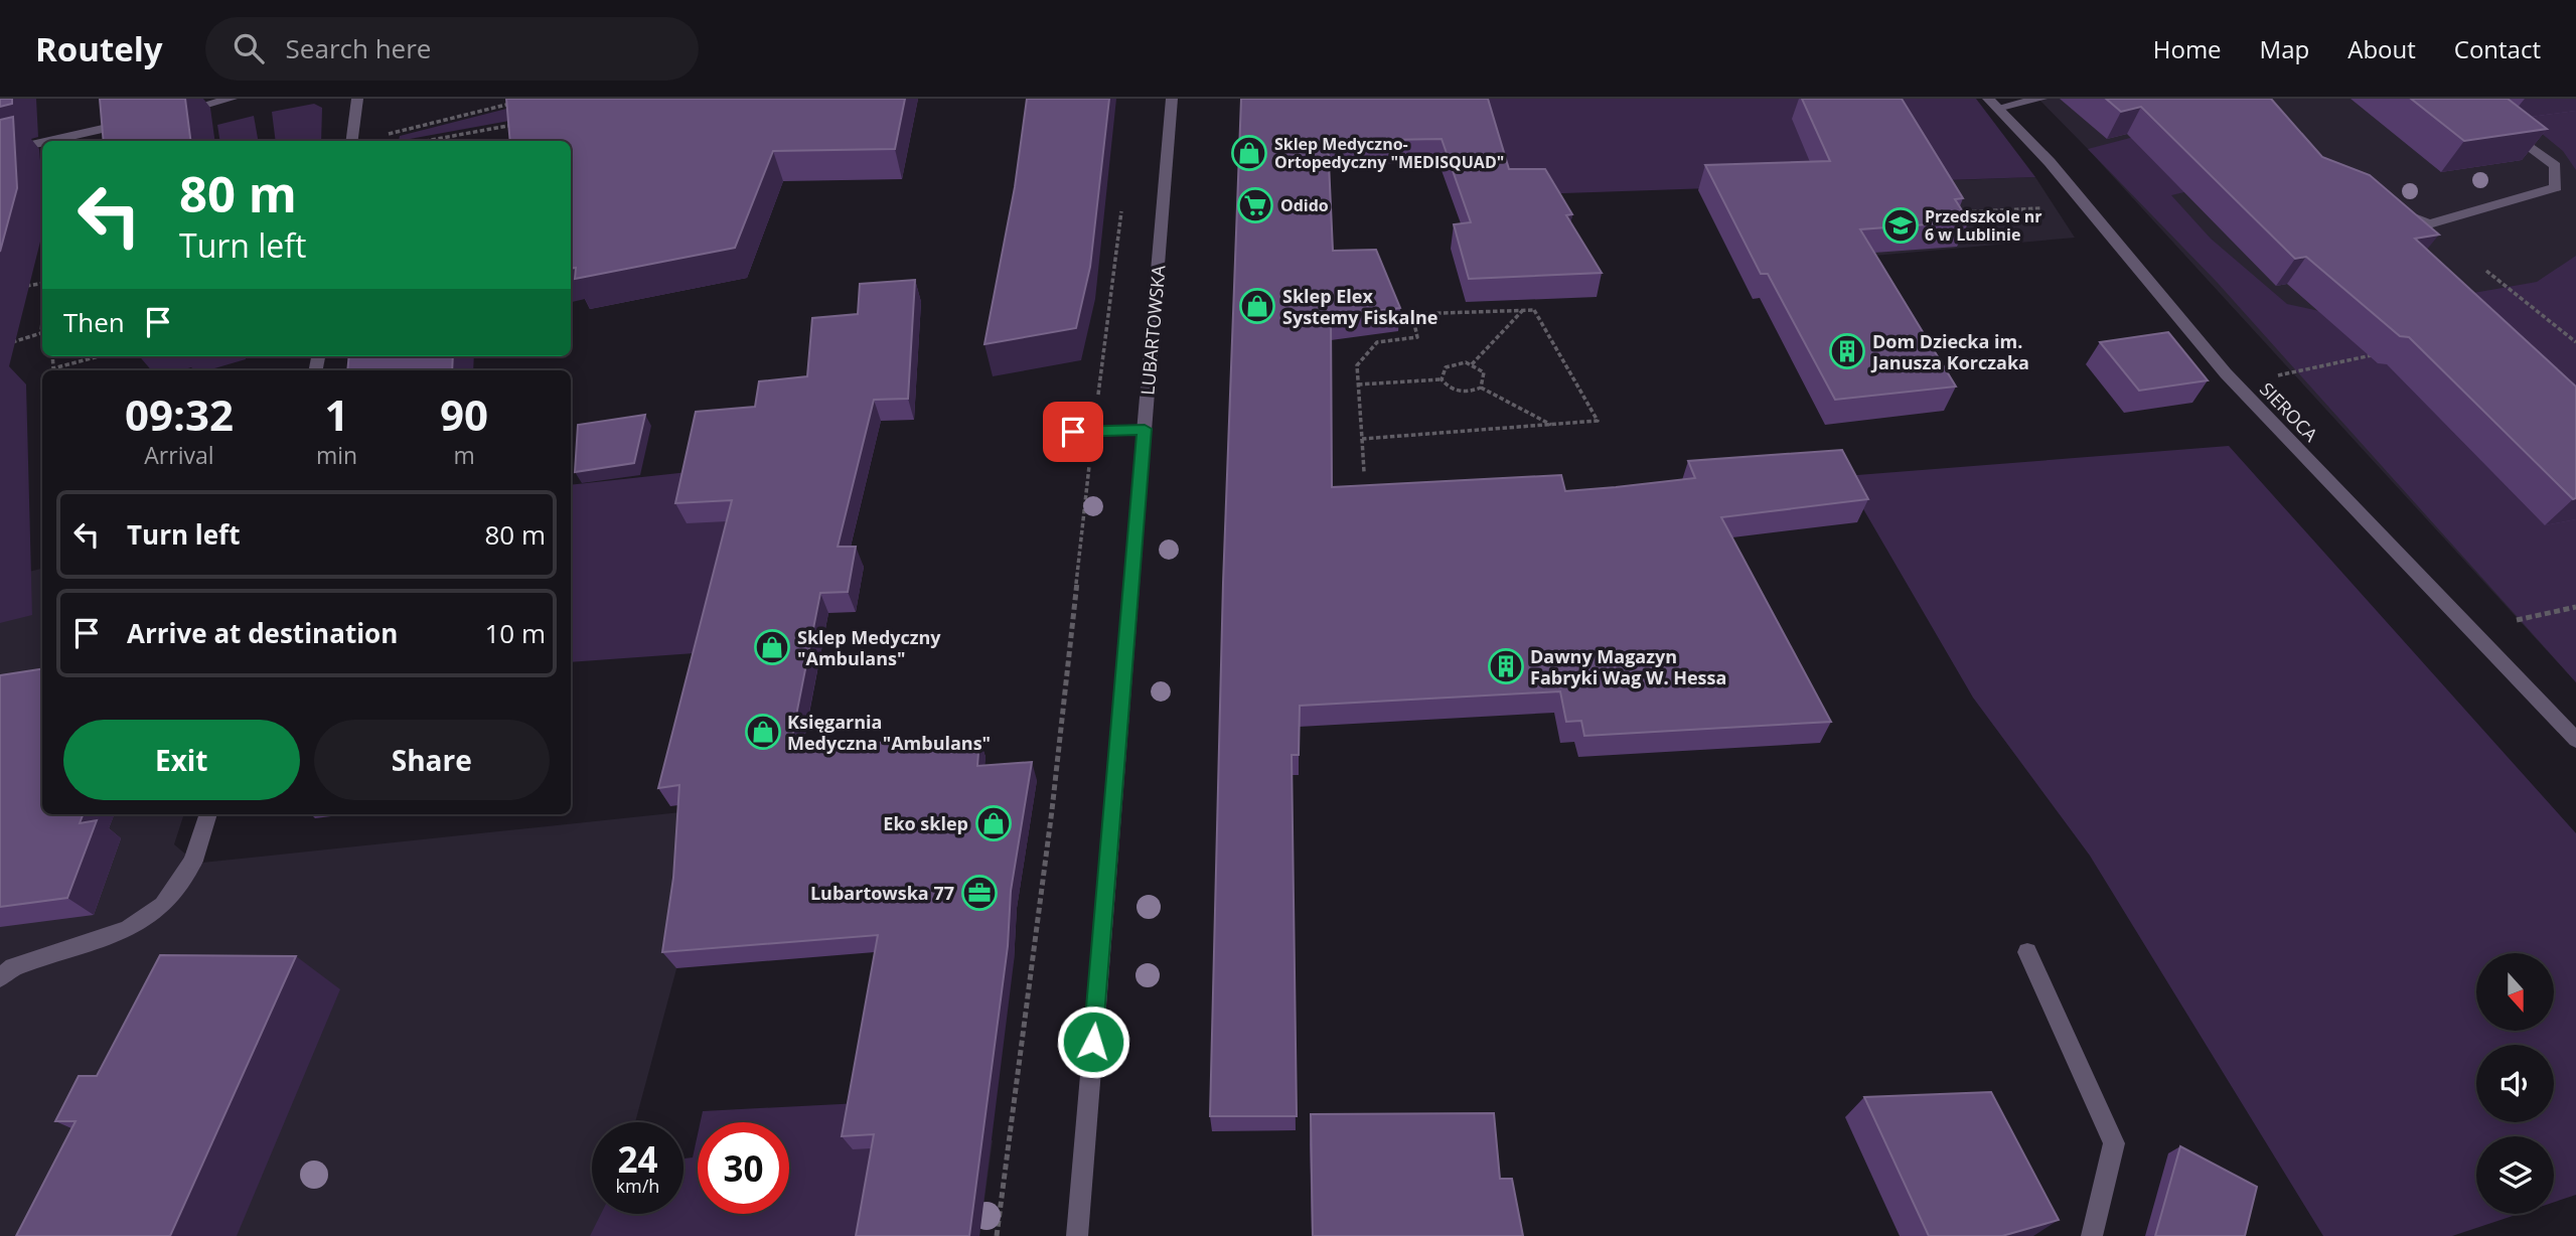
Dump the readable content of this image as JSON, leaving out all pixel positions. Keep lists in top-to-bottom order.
{
  "streets": {
    "street": ["LUBARTOWSKA", "SIEROCA"]
  },
  "places": {
    "shop": [
      "Sklep Medyczno- Ortopedyczny \"MEDISQUAD\"",
      "Sklep Elex Systemy Fiskalne",
      "Sklep Medyczny \"Ambulans\"",
      "Księgarnia Medyczna \"Ambulans\"",
      "Eko sklep"
    ],
    "supermarket": ["Odido"],
    "school or university": ["Przedszkole nr 6 w Lublinie"],
    "building": ["Dom Dziecka im. Janusza Korczaka", "Dawny Magazyn Fabryki Wag W. Hessa"],
    "office": ["Lubartowska 77"]
  },
  "north": "bottom",
  "page": {
    "header": "Routely",
    "search": "Search here",
    "nav": [
      "Home",
      "Map",
      "About",
      "Contact"
    ],
    "turn": ["80 m", "Turn left"],
    "then": "Then",
    "eta": [
      "09:32",
      "Arrival",
      "1",
      "min",
      "90",
      "m"
    ],
    "list": [
      {
        "name": "Turn left",
        "value": "80 m"
      },
      {
        "name": "Arrive at destination",
        "value": "10 m"
      }
    ],
    "buttons": ["Exit", "Share"],
    "speed": "24 km/h",
    "limit": "30"
  }
}
